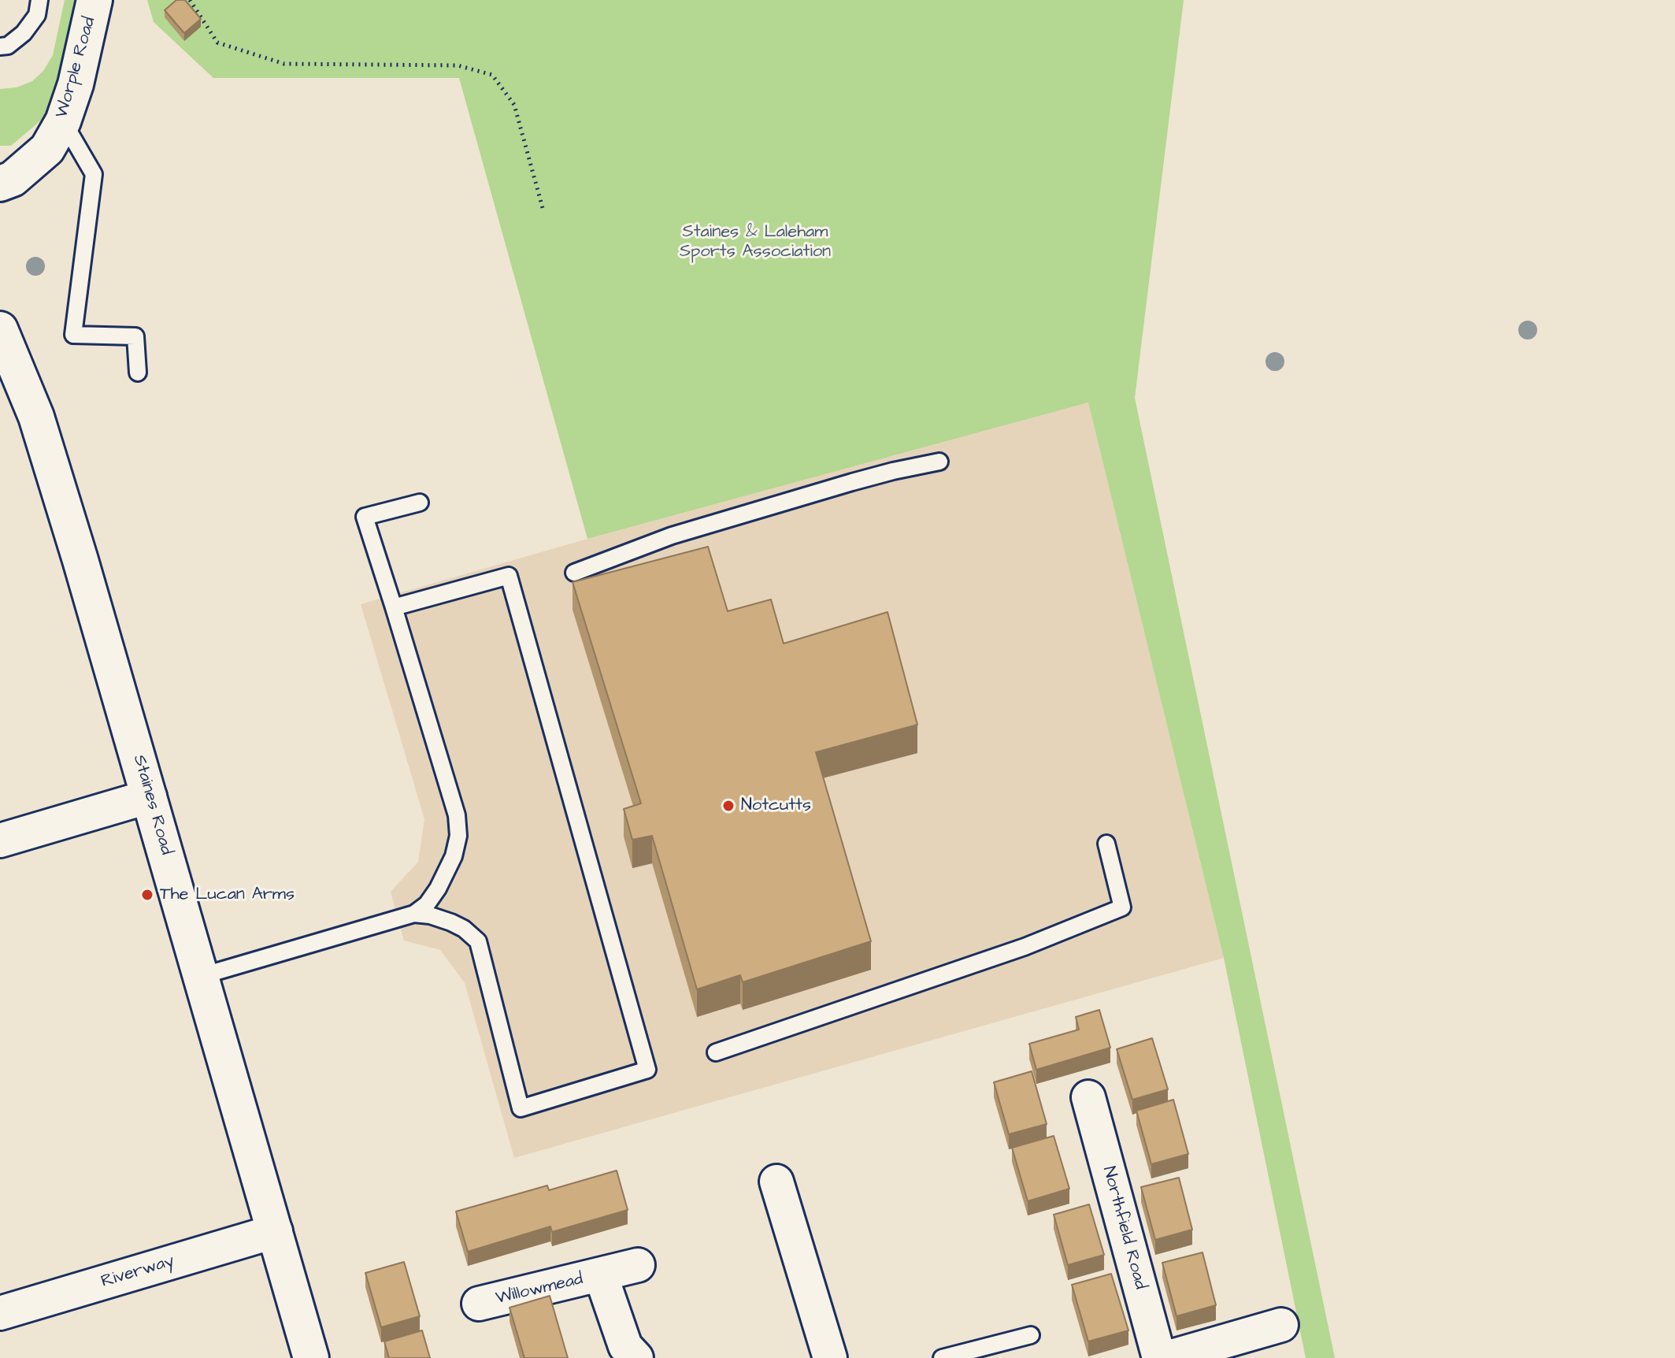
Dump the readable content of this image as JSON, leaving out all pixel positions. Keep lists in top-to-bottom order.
{
  "streets": {
    "main road": ["Worple Road", "Staines Road"],
    "street": ["Northfield Road", "Riverway", "Willowmead"]
  },
  "crossings": [
    ["Staines Road", "Riverway"]
  ],
  "parks": ["Staines & Laleham Sports Association"],
  "places": ["Notcutts", "The Lucan Arms"]
}
